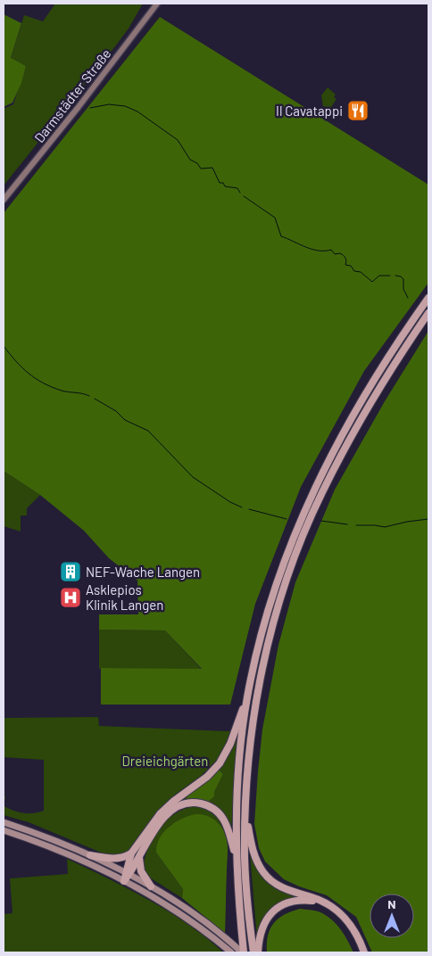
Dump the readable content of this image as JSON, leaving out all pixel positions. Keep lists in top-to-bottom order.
{
  "streets": {
    "main road": ["Darmstädter Straße"]
  },
  "parks": ["Dreieichgärten"],
  "places": {
    "restaurant": ["Il Cavatappi"],
    "building": ["NEF-Wache Langen"],
    "hospital": ["Asklepios Klinik Langen"]
  },
  "north": "top"
}
